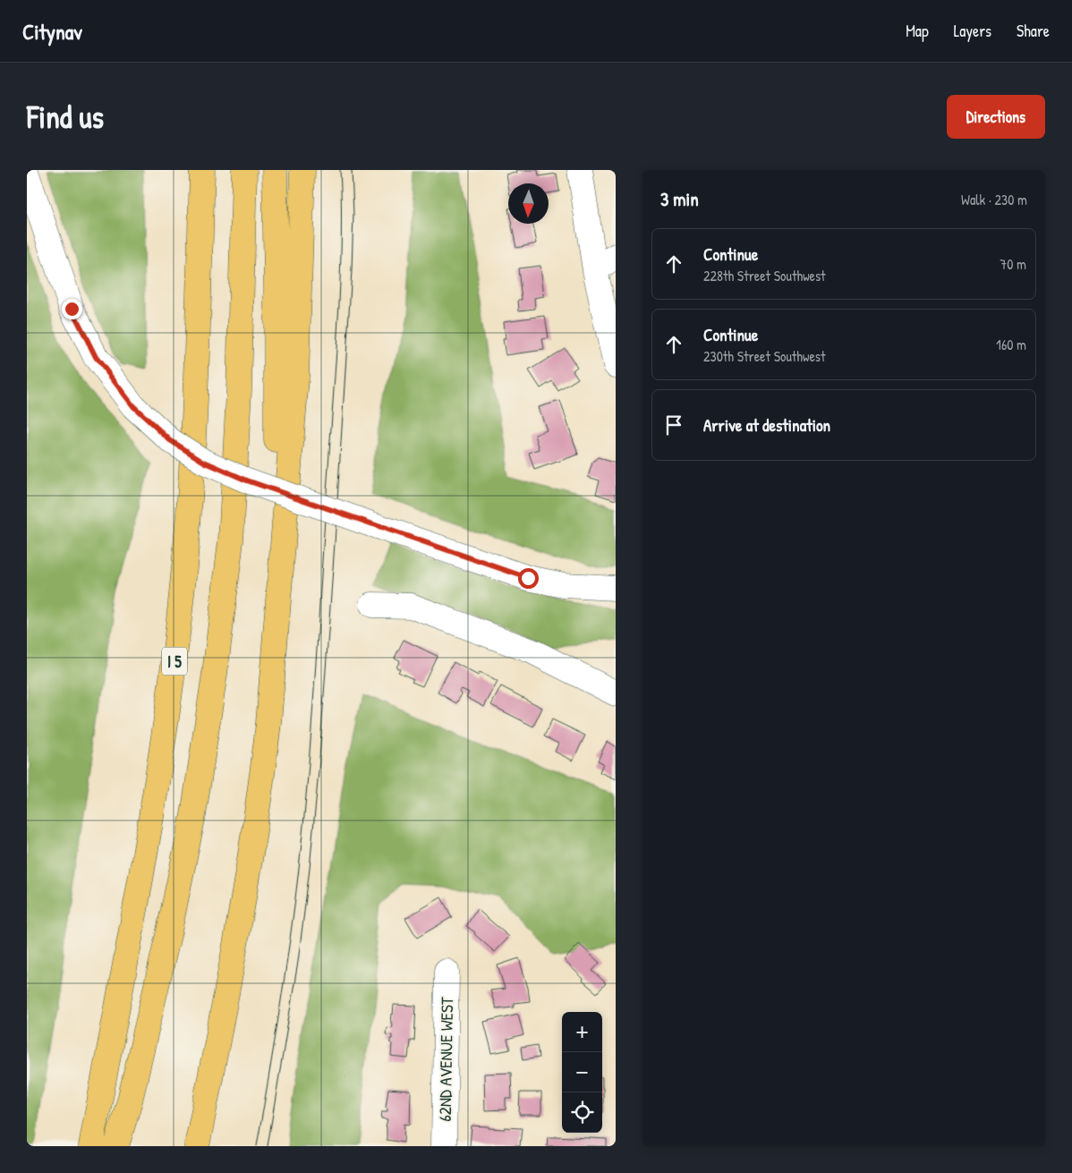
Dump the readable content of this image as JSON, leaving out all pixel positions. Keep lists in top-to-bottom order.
{
  "streets": {
    "highway": ["I 5"],
    "street": ["62ND AVENUE WEST"]
  },
  "north": "bottom",
  "page": {
    "header": "Citynav",
    "nav": ["Map", "Layers", "Share"],
    "buttons": "Directions",
    "title": "Find us",
    "heading": ["3 min", "Walk · 230 m"],
    "list": [
      ["Continue", "228th Street Southwest", "70 m"],
      ["Continue", "230th Street Southwest", "160 m"],
      "Arrive at destination"
    ],
    "map_buttons": ["+", "−"]
  }
}
